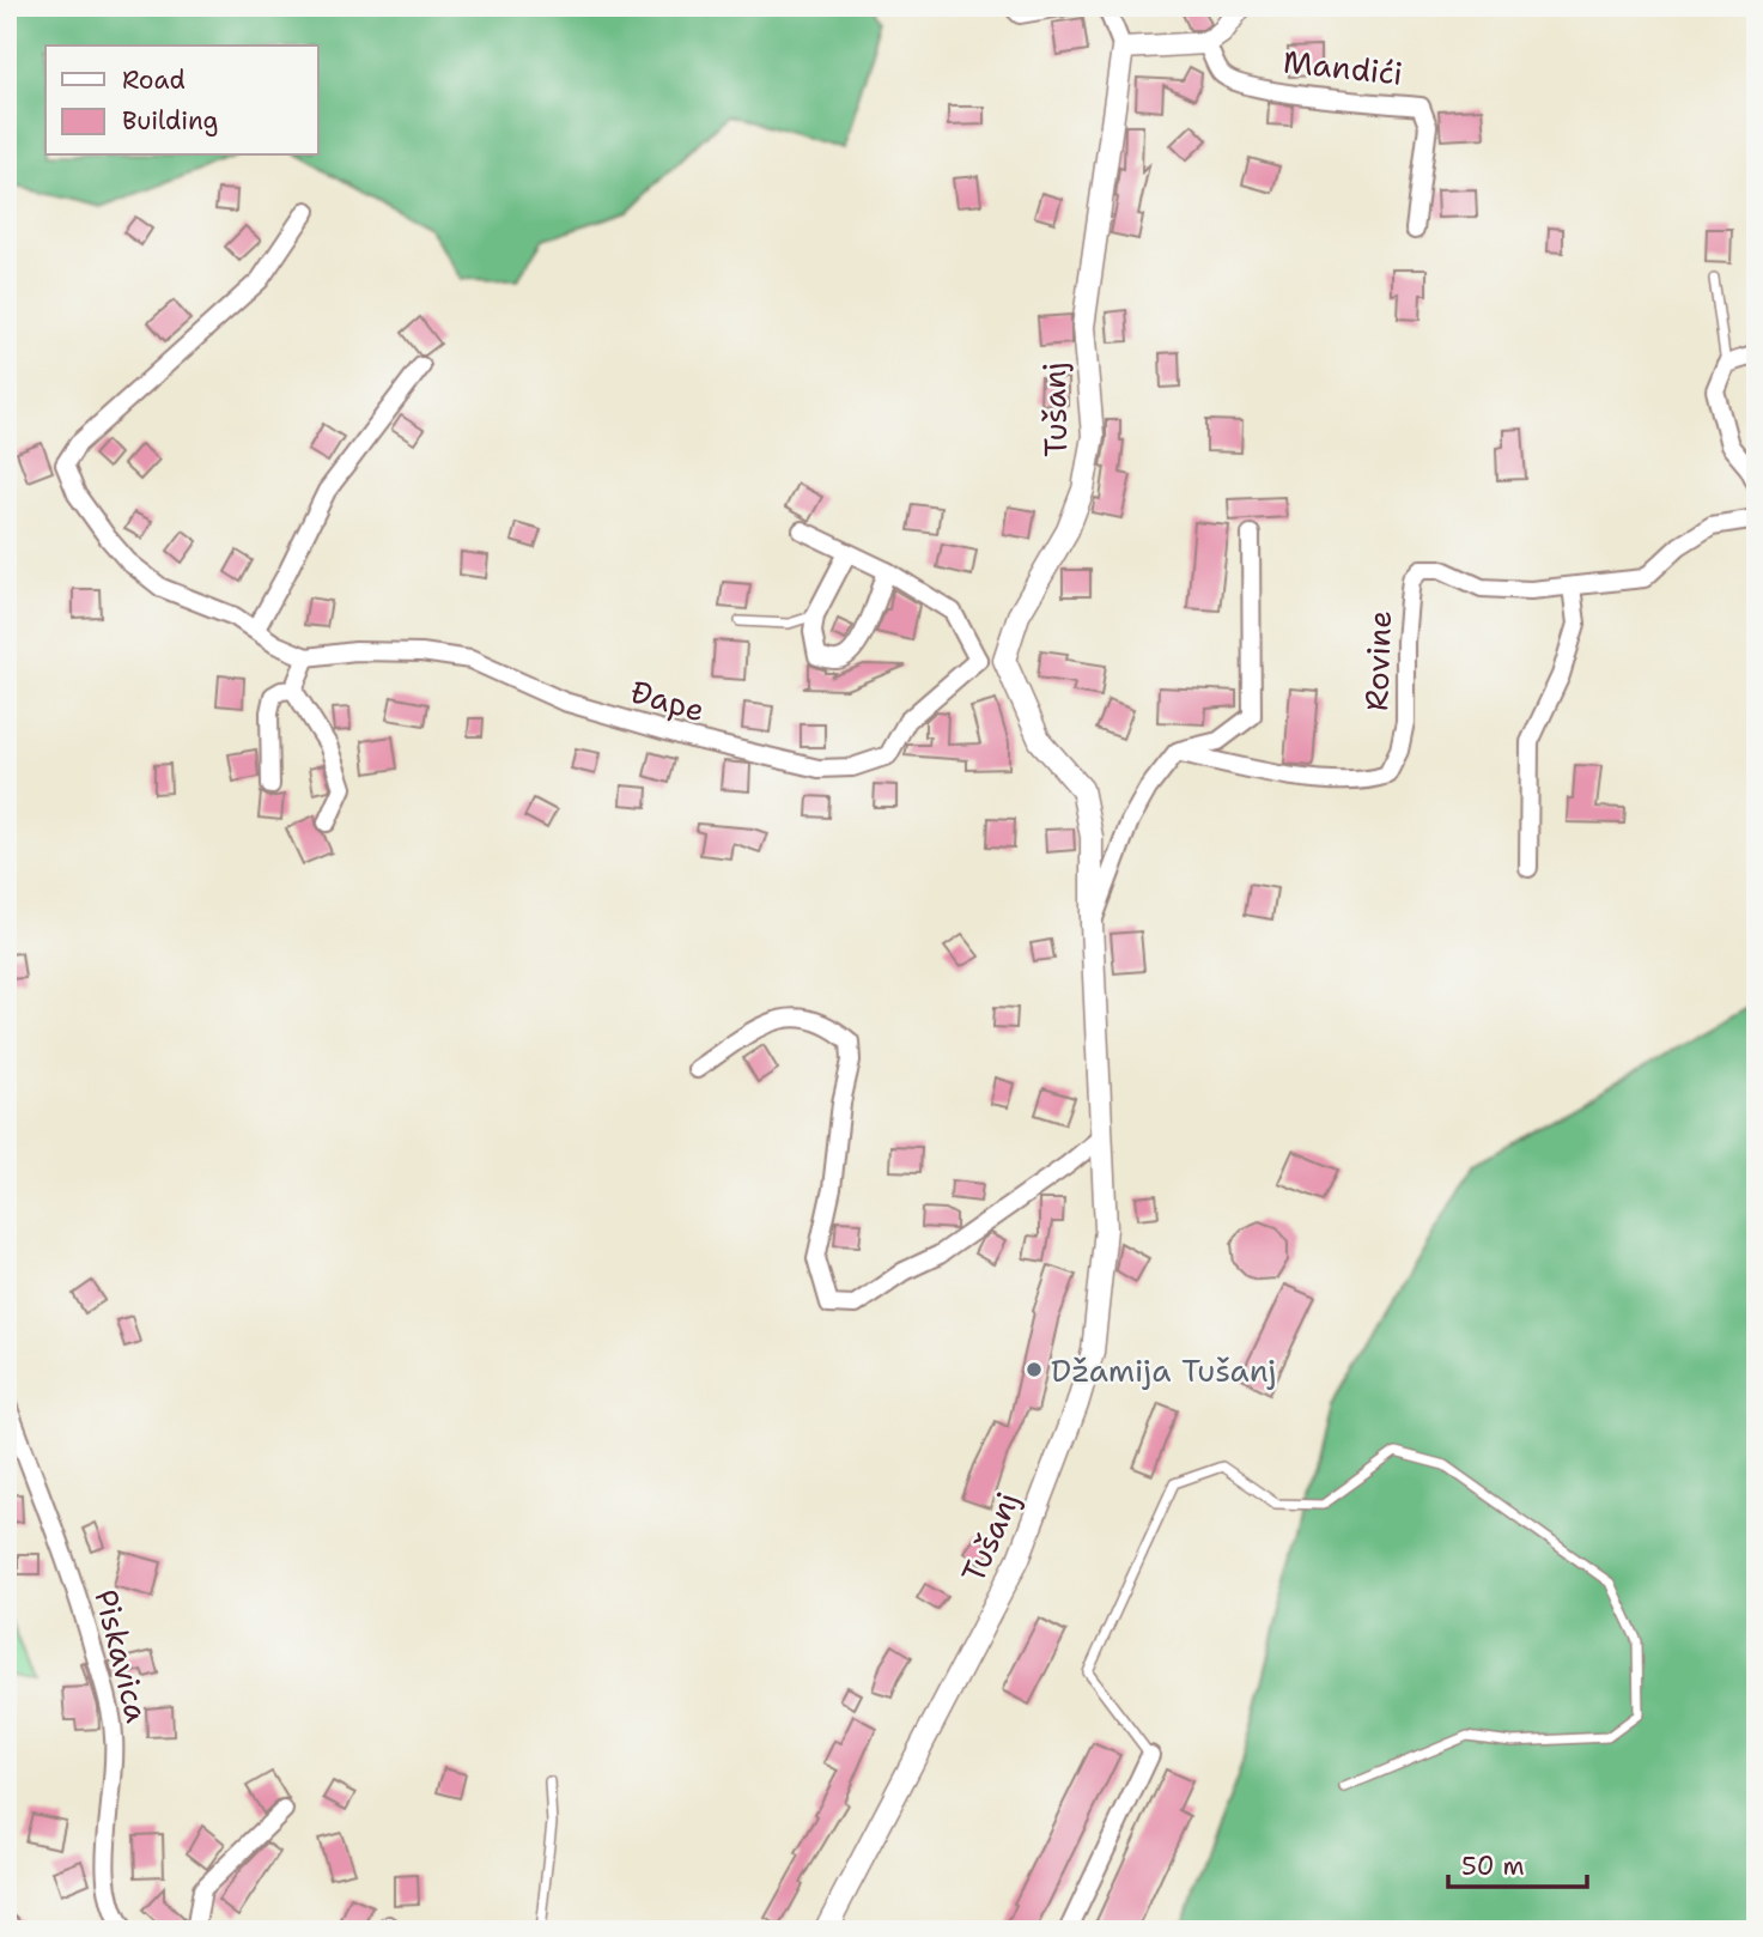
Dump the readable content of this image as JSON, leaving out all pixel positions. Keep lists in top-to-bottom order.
{
  "streets": {
    "street": [
      "Mandići",
      "Tušanj",
      "Rovine",
      "Đape",
      "Piskavica"
    ]
  },
  "crossings": [
    ["Tušanj", "Rovine"]
  ],
  "places": ["Džamija Tušanj"],
  "legend": ["Road", "Building"],
  "scale_bar": "50 m"
}
